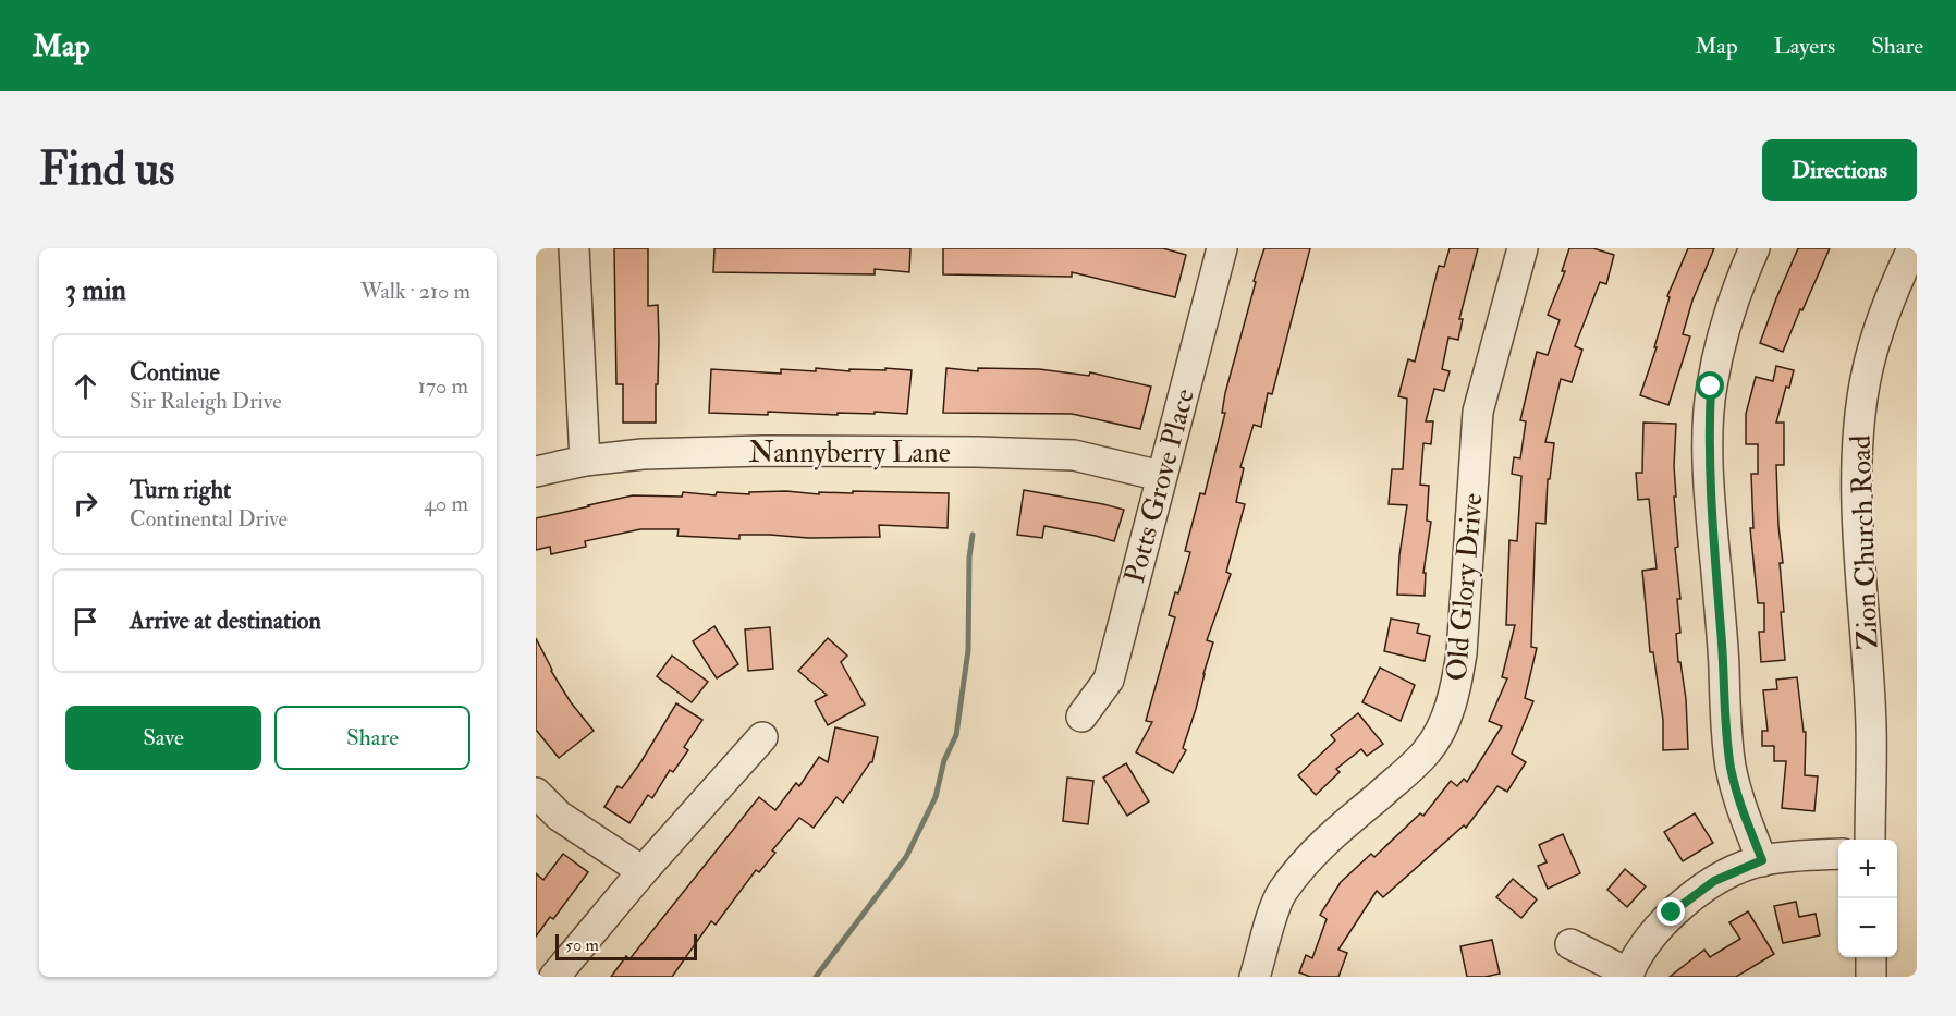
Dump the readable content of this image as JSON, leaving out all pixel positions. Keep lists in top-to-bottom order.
{
  "streets": {
    "street": [
      "Nannyberry Lane",
      "Potts Grove Place",
      "Zion Church Road",
      "Old Glory Drive"
    ]
  },
  "crossings": [
    ["Nannyberry Lane", "Potts Grove Place"]
  ],
  "scale_bar": "50 m",
  "page": {
    "header": "Map",
    "nav": ["Map", "Layers", "Share"],
    "buttons": [
      "Directions",
      ["Save", "Share"]
    ],
    "title": "Find us",
    "heading": ["3 min", "Walk · 210 m"],
    "list": [
      ["Continue", "Sir Raleigh Drive", "170 m"],
      ["Turn right", "Continental Drive", "40 m"],
      "Arrive at destination"
    ],
    "map_buttons": ["+", "−"],
    "scale": "50 m"
  }
}
